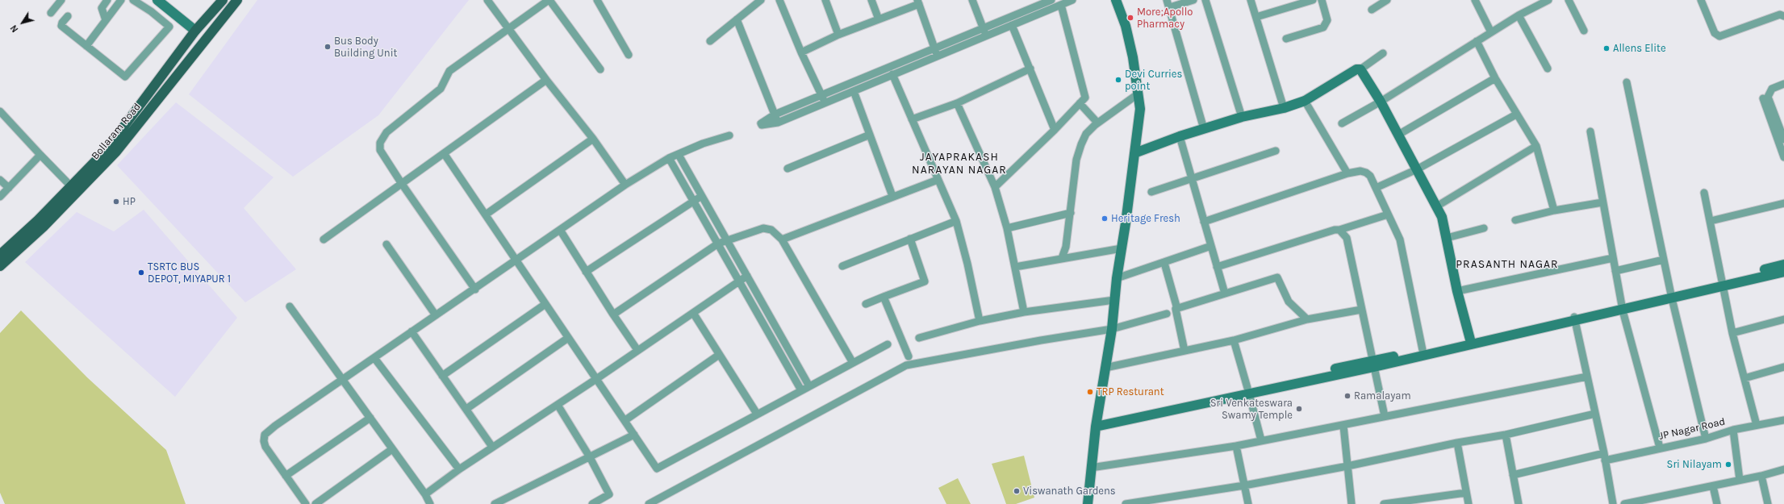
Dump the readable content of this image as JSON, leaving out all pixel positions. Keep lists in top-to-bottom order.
{
  "streets": {
    "main road": ["Bollaram Road"],
    "street": ["JP Nagar Road"]
  },
  "districts": ["JAYAPRAKASH NARAYAN NAGAR", "PRASANTH NAGAR"],
  "places": [
    "More;Apollo Pharmacy",
    "Bus Body Building Unit",
    "Allens Elite",
    "Devi Curries point",
    "HP",
    "Heritage Fresh",
    "TSRTC BUS DEPOT, MIYAPUR 1",
    "TRP Resturant",
    "Ramalayam",
    "Sri Venkateswara Swamy Temple",
    "Sri Nilayam",
    "Viswanath Gardens"
  ],
  "north": "bottom left"
}
